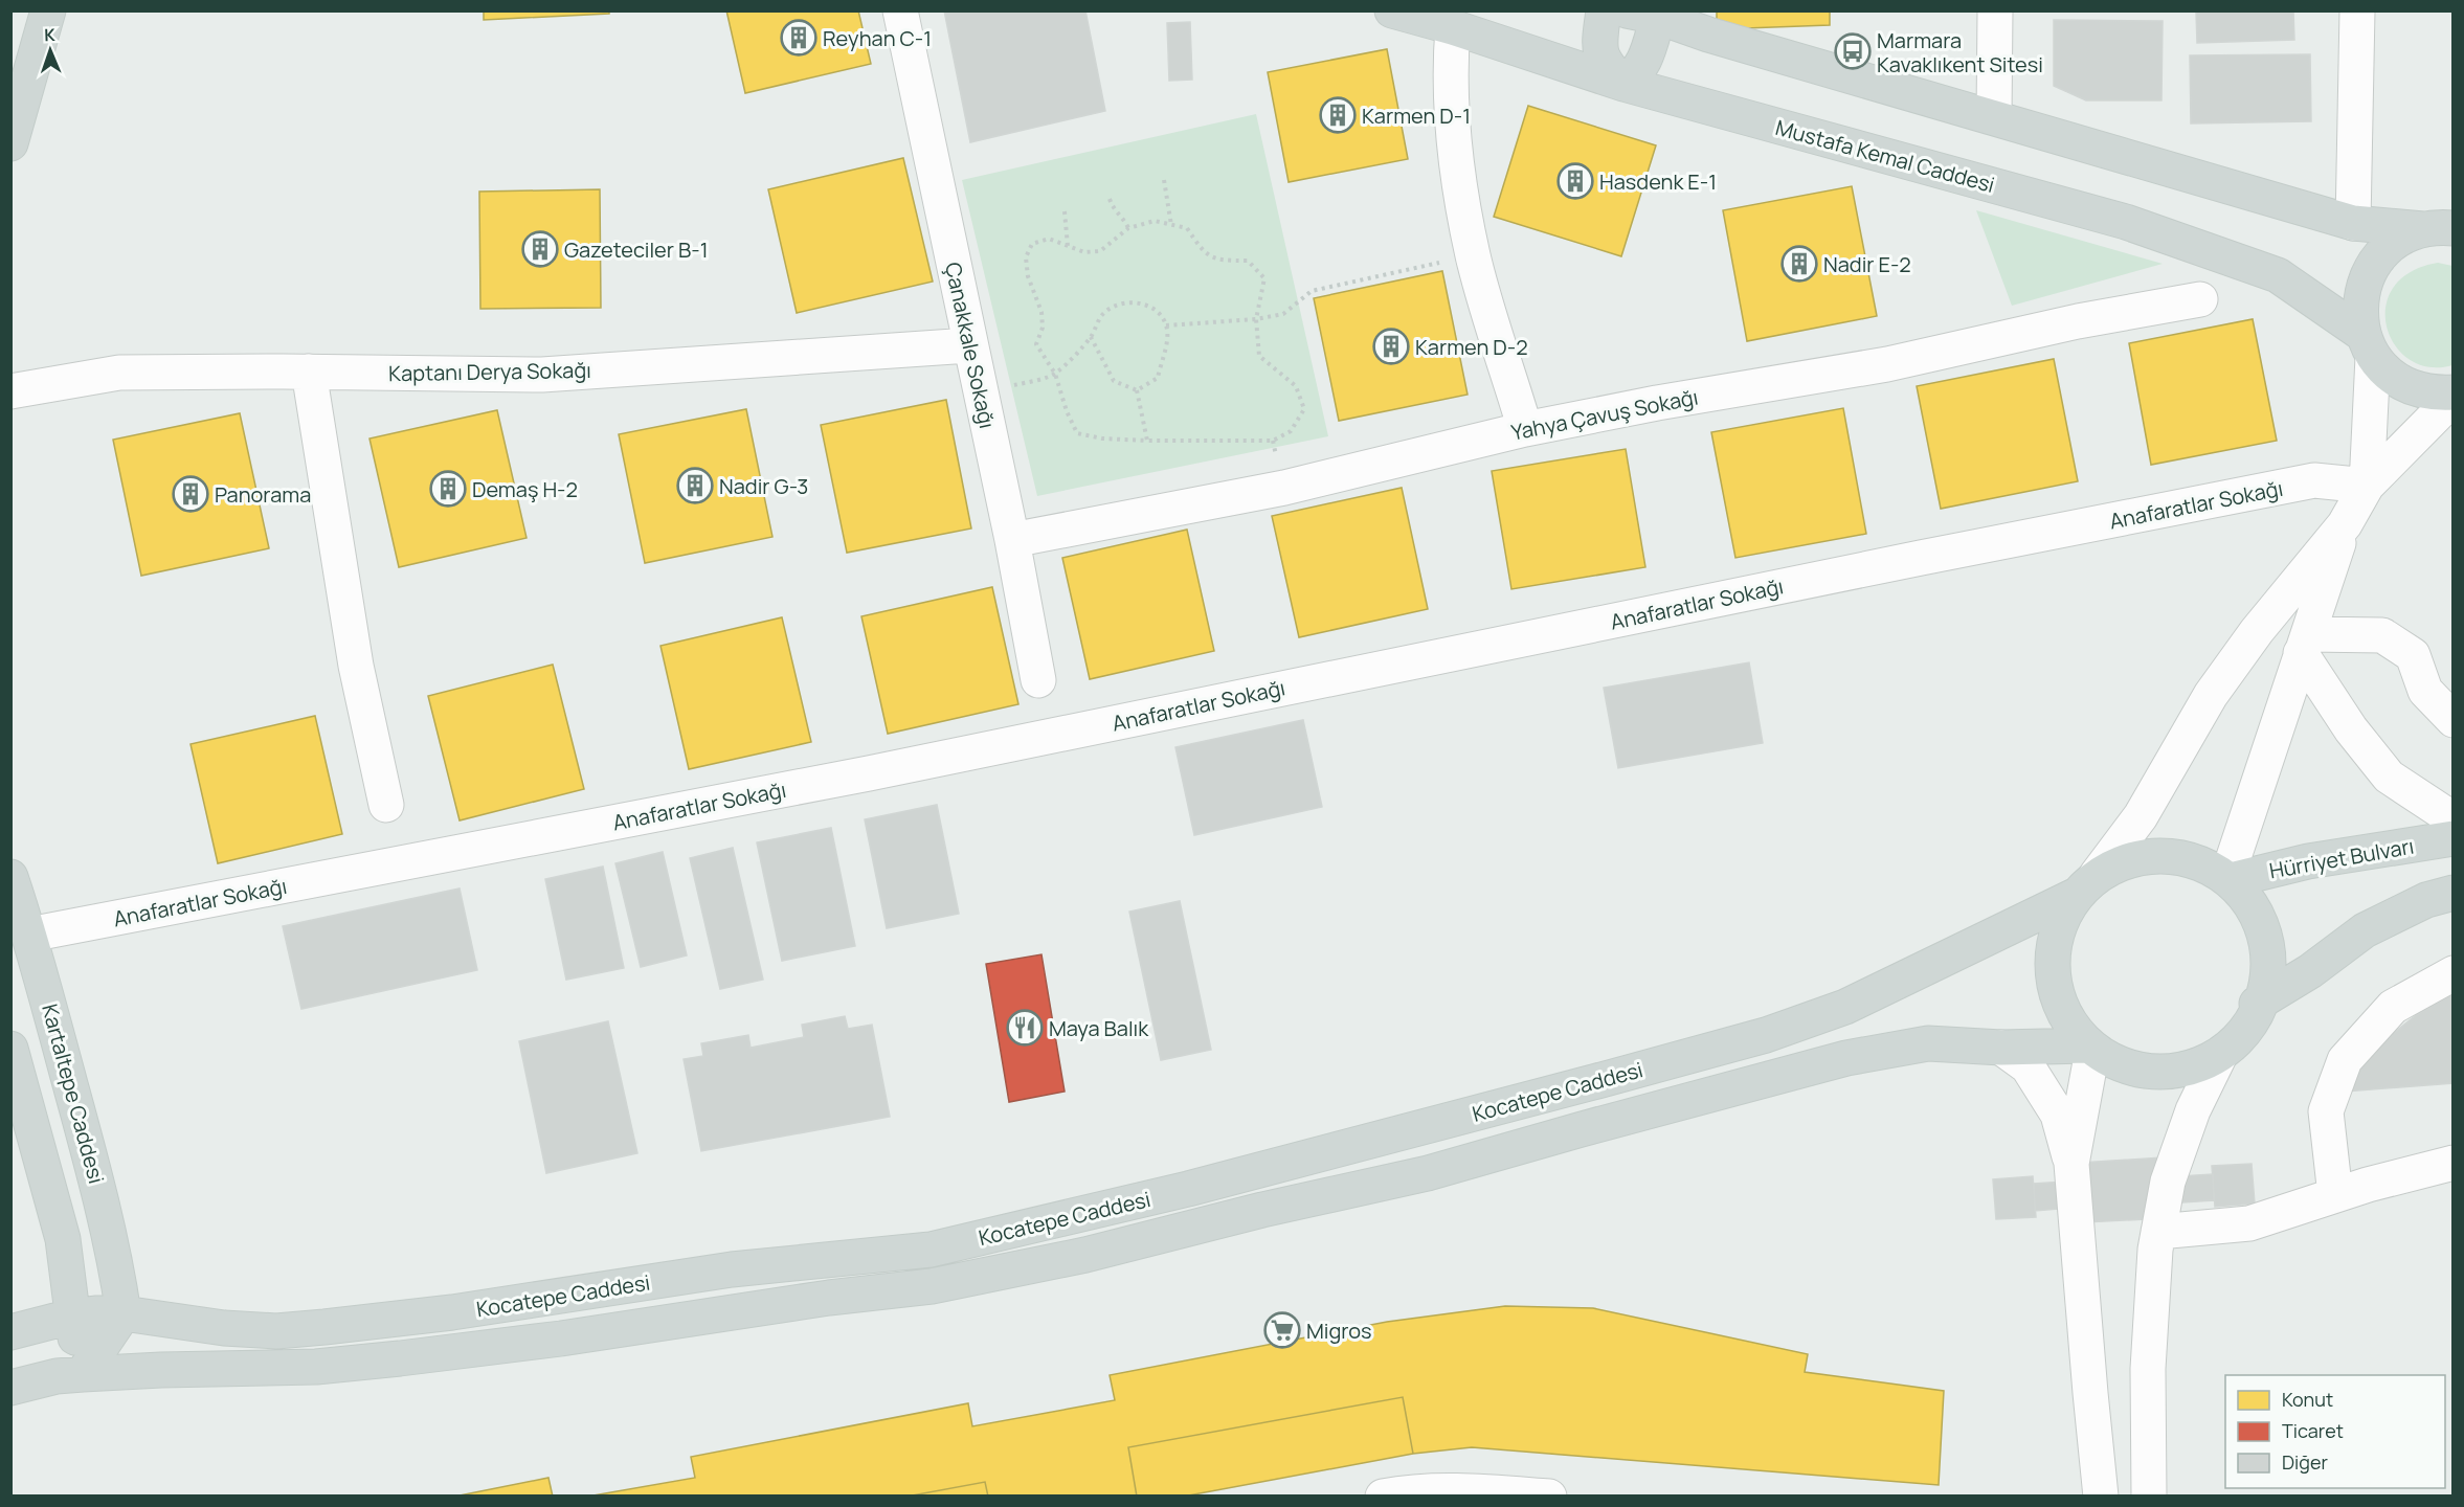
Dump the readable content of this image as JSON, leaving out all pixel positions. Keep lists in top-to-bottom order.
{
  "streets": {
    "main road": [
      "Mustafa Kemal Caddesi",
      "Hürriyet Bulvarı",
      "Kocatepe Caddesi",
      "Kartaltepe Caddesi"
    ],
    "street": [
      "Çanakkale Sokağı",
      "Kaptanı Derya Sokağı",
      "Yahya Çavuş Sokağı",
      "Anafaratlar Sokağı"
    ]
  },
  "crossings": [
    ["Çanakkale Sokağı", "Kaptanı Derya Sokağı"],
    ["Çanakkale Sokağı", "Yahya Çavuş Sokağı"],
    ["Anafaratlar Sokağı", "Kartaltepe Caddesi"],
    ["Hürriyet Bulvarı", "Kocatepe Caddesi"],
    ["Kocatepe Caddesi", "Kartaltepe Caddesi"]
  ],
  "places": {
    "building": [
      "Reyhan C-1",
      "Karmen D-1",
      "Hasdenk E-1",
      "Gazeteciler B-1",
      "Nadir E-2",
      "Karmen D-2",
      "Nadir G-3",
      "Demaş H-2",
      "Panorama"
    ],
    "bus stop": ["Marmara Kavaklıkent Sitesi"],
    "restaurant": ["Maya Balık"],
    "supermarket": ["Migros"]
  },
  "legend": ["Konut", "Ticaret", "Diğer"],
  "north": "top"
}
